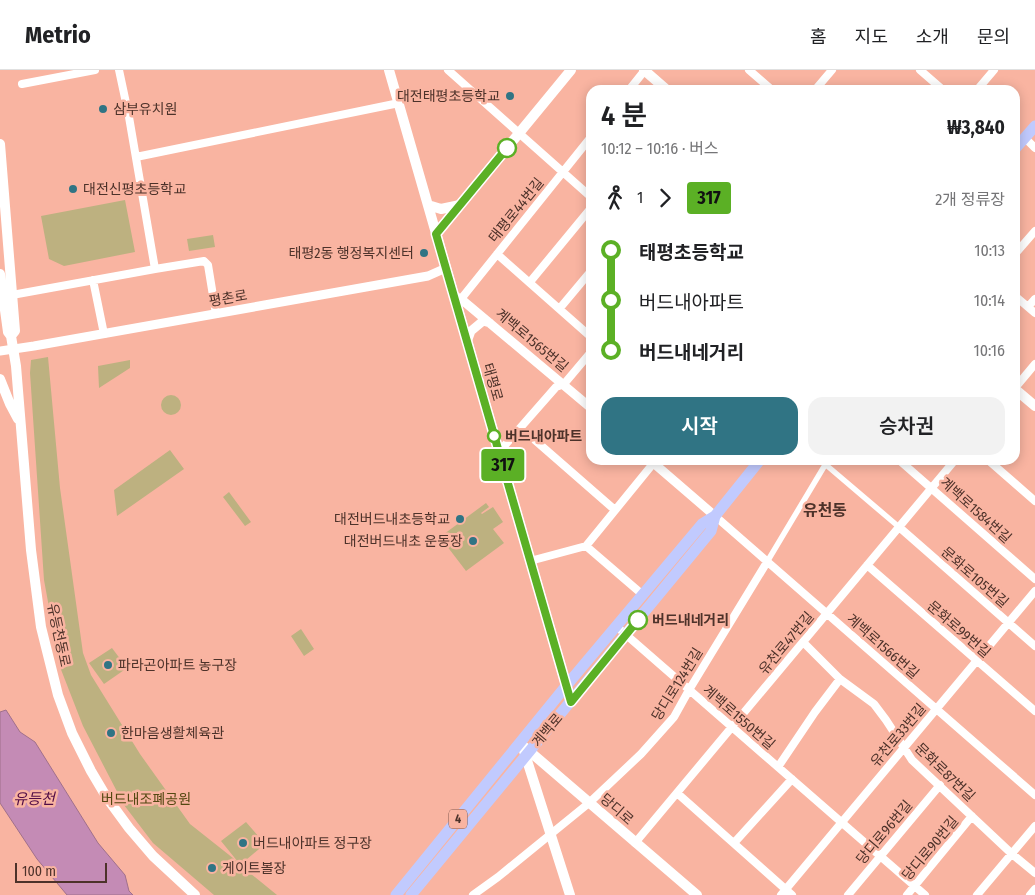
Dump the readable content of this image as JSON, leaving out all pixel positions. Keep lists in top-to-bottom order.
{
  "streets": {
    "main road": [
      "태평로",
      "유등천동로",
      "계백로",
      "당디로",
      "4"
    ],
    "street": [
      "태평로44번길",
      "평촌로",
      "계백로1565번길",
      "계백로1584번길",
      "문화로105번길",
      "문화로99번길",
      "유천로47번길",
      "계백로1566번길",
      "당디로124번길",
      "계백로1550번길",
      "유천로33번길",
      "문화로87번길",
      "당디로96번길",
      "당디로90번길"
    ]
  },
  "crossings": [
    ["태평로44번길", "계백로1565번길"],
    ["태평로44번길", "태평로"],
    ["평촌로", "태평로"],
    ["평촌로", "유등천동로"],
    ["계백로1565번길", "태평로"],
    ["태평로", "계백로"],
    ["계백로1584번길", "유천로47번길"],
    ["문화로105번길", "유천로47번길"],
    ["문화로105번길", "유천로33번길"],
    ["문화로99번길", "유천로47번길"],
    ["문화로99번길", "유천로33번길"],
    ["유천로47번길", "계백로1566번길"],
    ["유천로47번길", "계백로1550번길"],
    ["유천로47번길", "문화로87번길"],
    ["유천로47번길", "당디로"],
    ["계백로1566번길", "당디로124번길"],
    ["계백로1566번길", "계백로"],
    ["계백로1566번길", "유천로33번길"],
    ["당디로124번길", "계백로1550번길"],
    ["당디로124번길", "당디로"],
    ["계백로1550번길", "계백로"],
    ["계백로1550번길", "유천로33번길"],
    ["계백로1550번길", "문화로87번길"],
    ["계백로1550번길", "당디로96번길"],
    ["계백로1550번길", "당디로90번길"],
    ["계백로", "당디로"],
    ["유천로33번길", "문화로87번길"],
    ["문화로87번길", "당디로96번길"],
    ["문화로87번길", "당디로90번길"]
  ],
  "districts": ["유천동"],
  "water": ["유등천"],
  "parks": ["버드내조폐공원"],
  "places": [
    "대전태평초등학교",
    "삼부유치원",
    "대전신평초등학교",
    "태평2동 행정복지센터",
    "버드내아파트",
    "대전버드내초등학교",
    "대전버드내초 운동장",
    "버드내네거리",
    "파라곤아파트 농구장",
    "한마음생활체육관",
    "버드내아파트 정구장",
    "게이트볼장"
  ],
  "lines": ["bus line 317"],
  "scale_bar": "100 m",
  "page": {
    "header": "Metrio",
    "nav": [
      "홈",
      "지도",
      "소개",
      "문의"
    ],
    "on_map": "317",
    "heading": ["4 분", "10:12 – 10:16 · 버스", "₩3,840"],
    "legs": ["1", "317", "2개 정류장"],
    "list": [
      {
        "name": "태평초등학교",
        "value": "10:13"
      },
      {
        "name": "버드내아파트",
        "value": "10:14"
      },
      {
        "name": "버드내네거리",
        "value": "10:16"
      }
    ],
    "buttons": ["시작", "승차권"],
    "scale": "100 m"
  }
}
